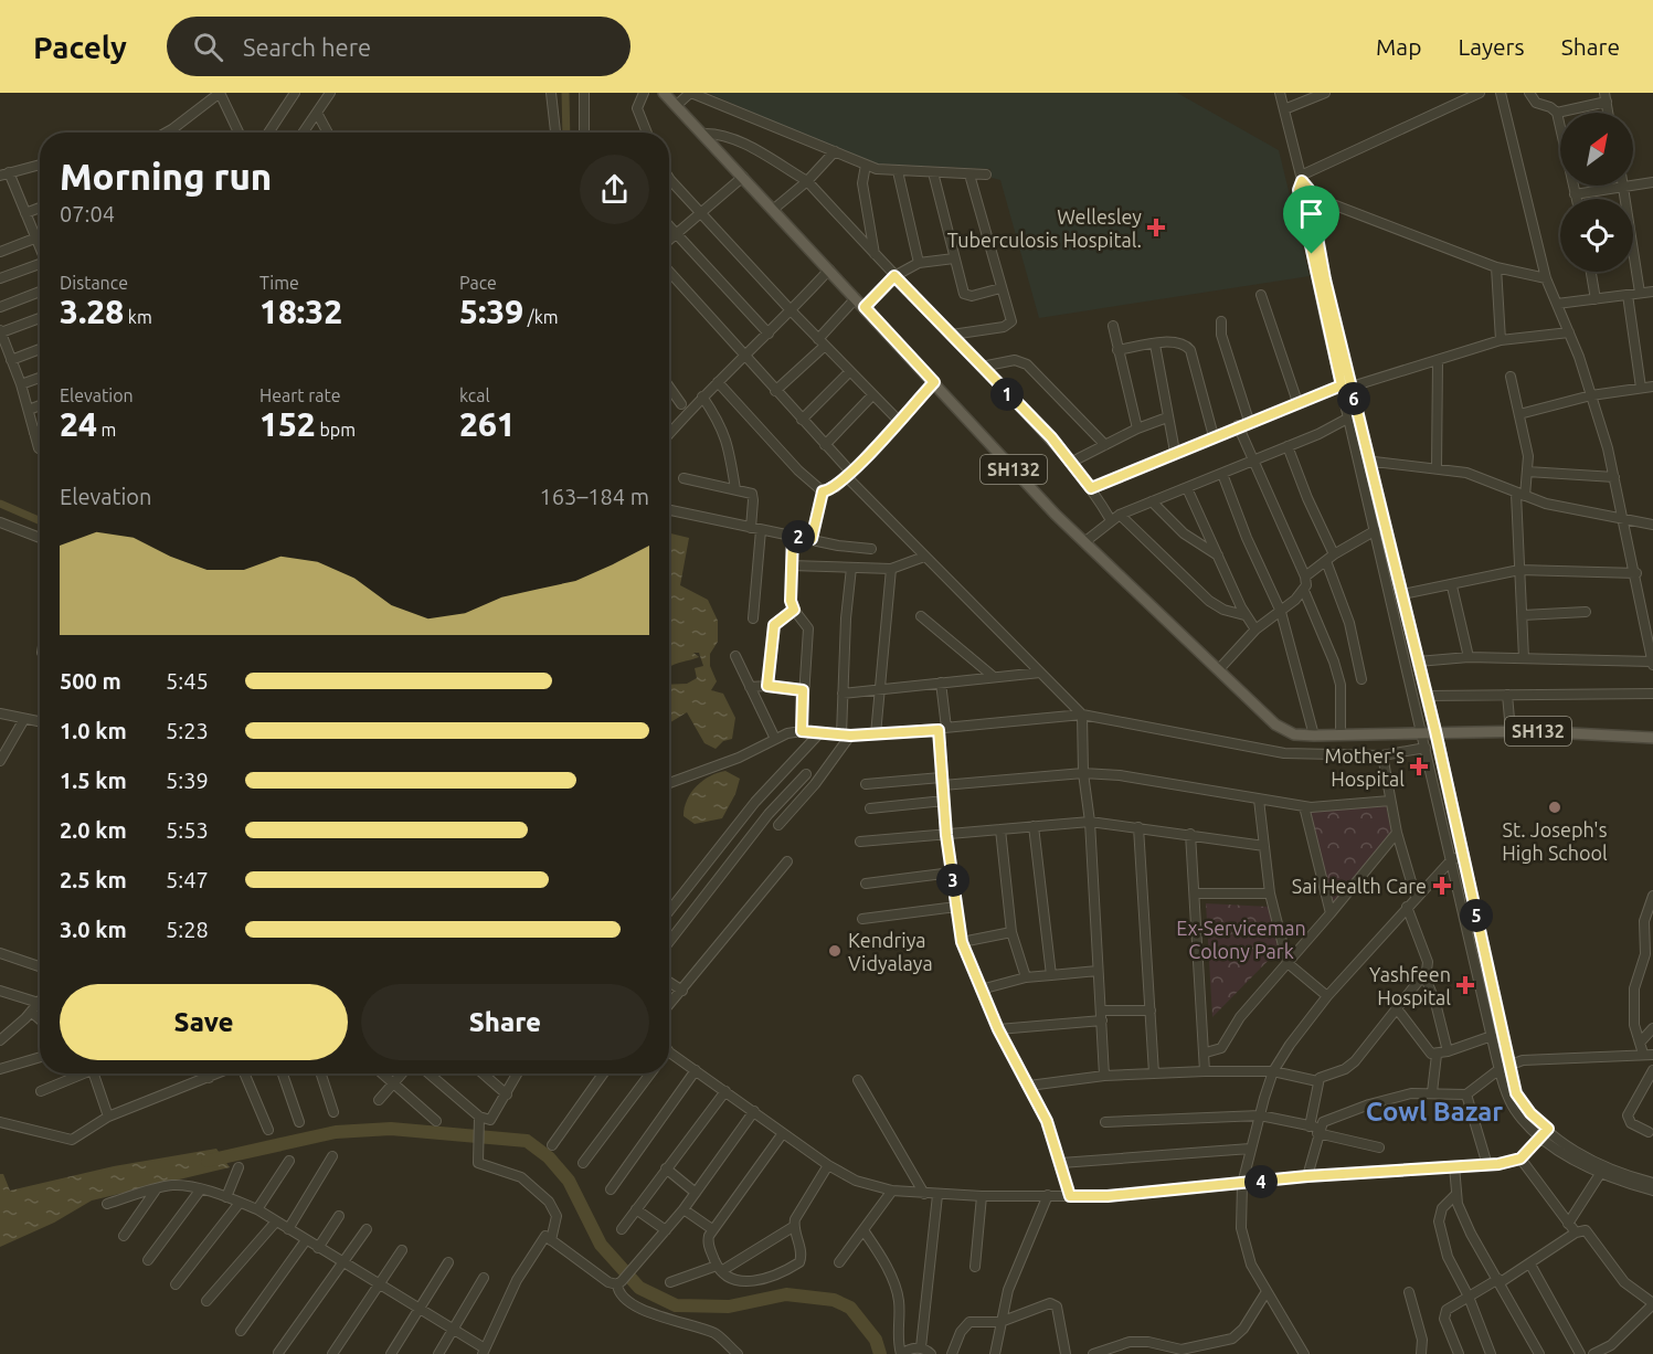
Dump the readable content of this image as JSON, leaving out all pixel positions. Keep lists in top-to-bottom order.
{
  "streets": {
    "main road": ["SH132"]
  },
  "districts": ["Cowl Bazar"],
  "parks": ["Ex-Serviceman Colony Park"],
  "places": {
    "health": [
      "Wellesley Tuberculosis Hospital.",
      "Mother's Hospital",
      "Sai Health Care",
      "Yashfeen Hospital"
    ],
    "other": ["St. Joseph's High School", "Kendriya Vidyalaya"]
  },
  "north": "top right",
  "page": {
    "header": "Pacely",
    "search": "Search here",
    "nav": ["Map", "Layers", "Share"],
    "heading": ["Morning run", "07:04"],
    "stats": [
      ["Distance", "3.28 km"],
      ["Time", "18:32"],
      ["Pace", "5:39 /km"],
      ["Elevation", "24 m"],
      ["Heart rate", "152 bpm"],
      ["kcal", "261"]
    ],
    "pins": [
      "1",
      "6",
      "2",
      "3",
      "5",
      "4"
    ],
    "chart": ["Elevation", "163–184 m"],
    "list": [
      {
        "name": "500 m",
        "note": "5:45"
      },
      {
        "name": "1.0 km",
        "note": "5:23"
      },
      {
        "name": "1.5 km",
        "note": "5:39"
      },
      {
        "name": "2.0 km",
        "note": "5:53"
      },
      {
        "name": "2.5 km",
        "note": "5:47"
      },
      {
        "name": "3.0 km",
        "note": "5:28"
      }
    ],
    "buttons": ["Save", "Share"]
  }
}
